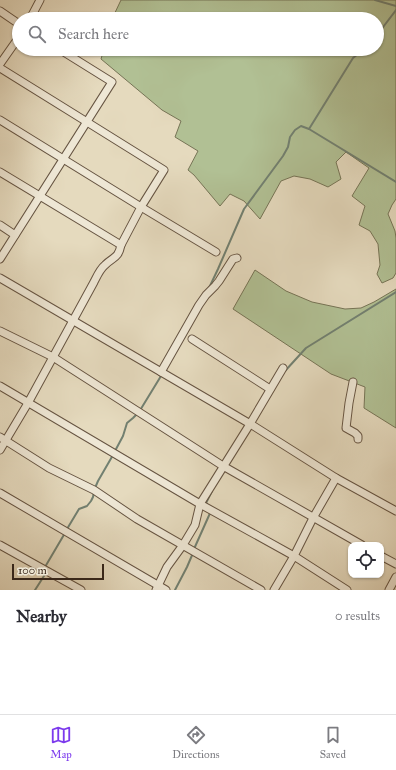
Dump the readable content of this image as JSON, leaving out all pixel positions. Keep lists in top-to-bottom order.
{
  "scale_bar": "100 m",
  "page": {
    "search": "Search here",
    "scale": "100 m",
    "heading": ["Nearby", "0 results"],
    "nav": ["Map", "Directions", "Saved"]
  }
}
